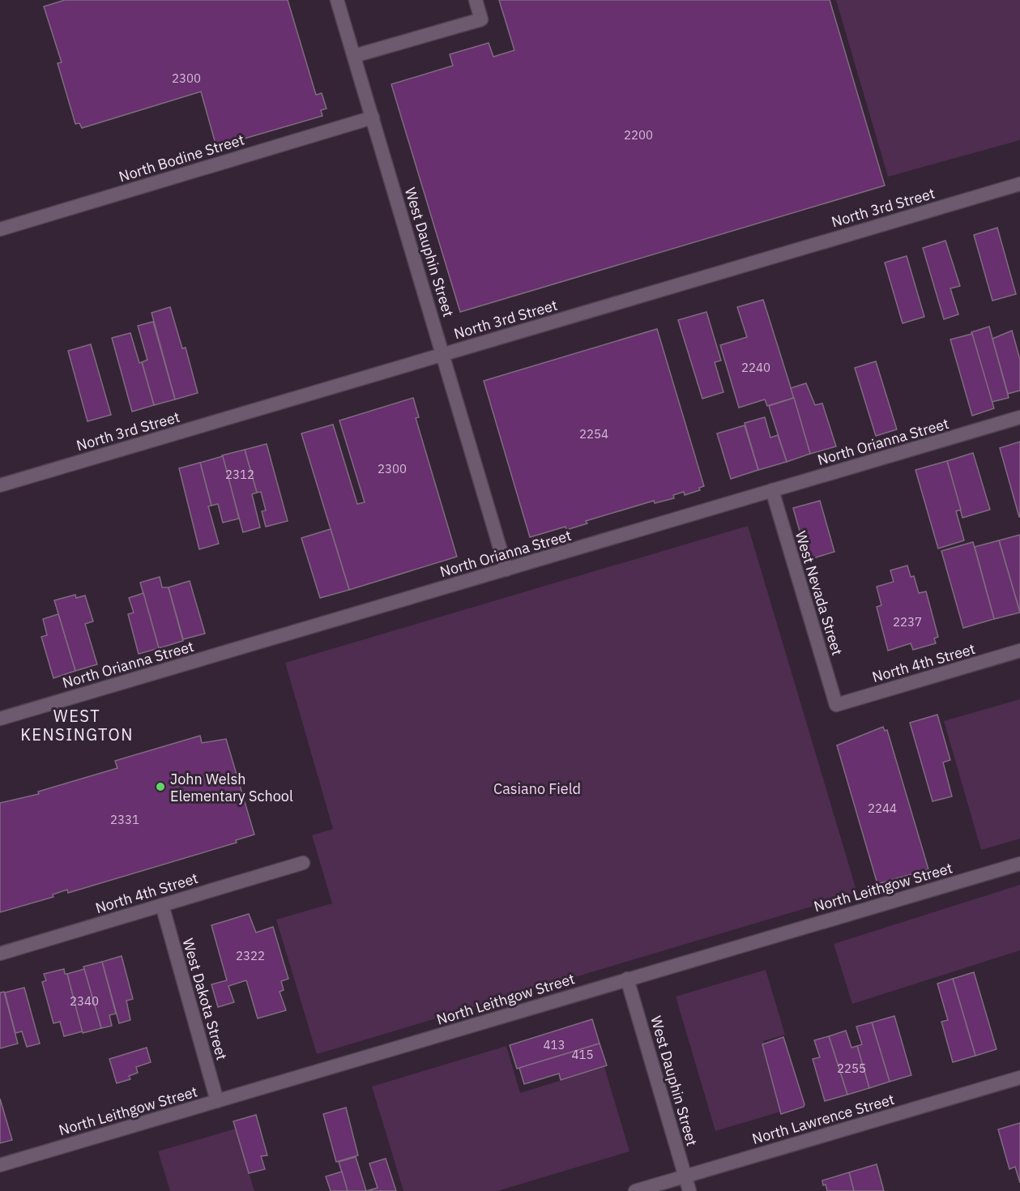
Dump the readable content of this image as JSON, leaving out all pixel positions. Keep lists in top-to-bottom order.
{
  "streets": {
    "street": [
      "North Bodine Street",
      "North 3rd Street",
      "West Dauphin Street",
      "North Orianna Street",
      "West Nevada Street",
      "North 4th Street",
      "North Leithgow Street",
      "West Dakota Street",
      "North Lawrence Street"
    ]
  },
  "crossings": [
    ["North Bodine Street", "West Dauphin Street"],
    ["North 3rd Street", "West Dauphin Street"],
    ["West Dauphin Street", "North Orianna Street"],
    ["West Dauphin Street", "North Leithgow Street"],
    ["West Dauphin Street", "North Lawrence Street"],
    ["North Orianna Street", "West Nevada Street"],
    ["West Nevada Street", "North 4th Street"],
    ["North 4th Street", "West Dakota Street"],
    ["North Leithgow Street", "West Dakota Street"]
  ],
  "districts": ["WEST KENSINGTON"],
  "parks": ["Casiano Field"],
  "places": ["John Welsh Elementary School"],
  "house_numbers": [
    "2300",
    "2200",
    "2240",
    "2254",
    "2300",
    "2312",
    "2237",
    "2244",
    "2331",
    "2322",
    "2340",
    "413",
    "415",
    "2255"
  ]
}
